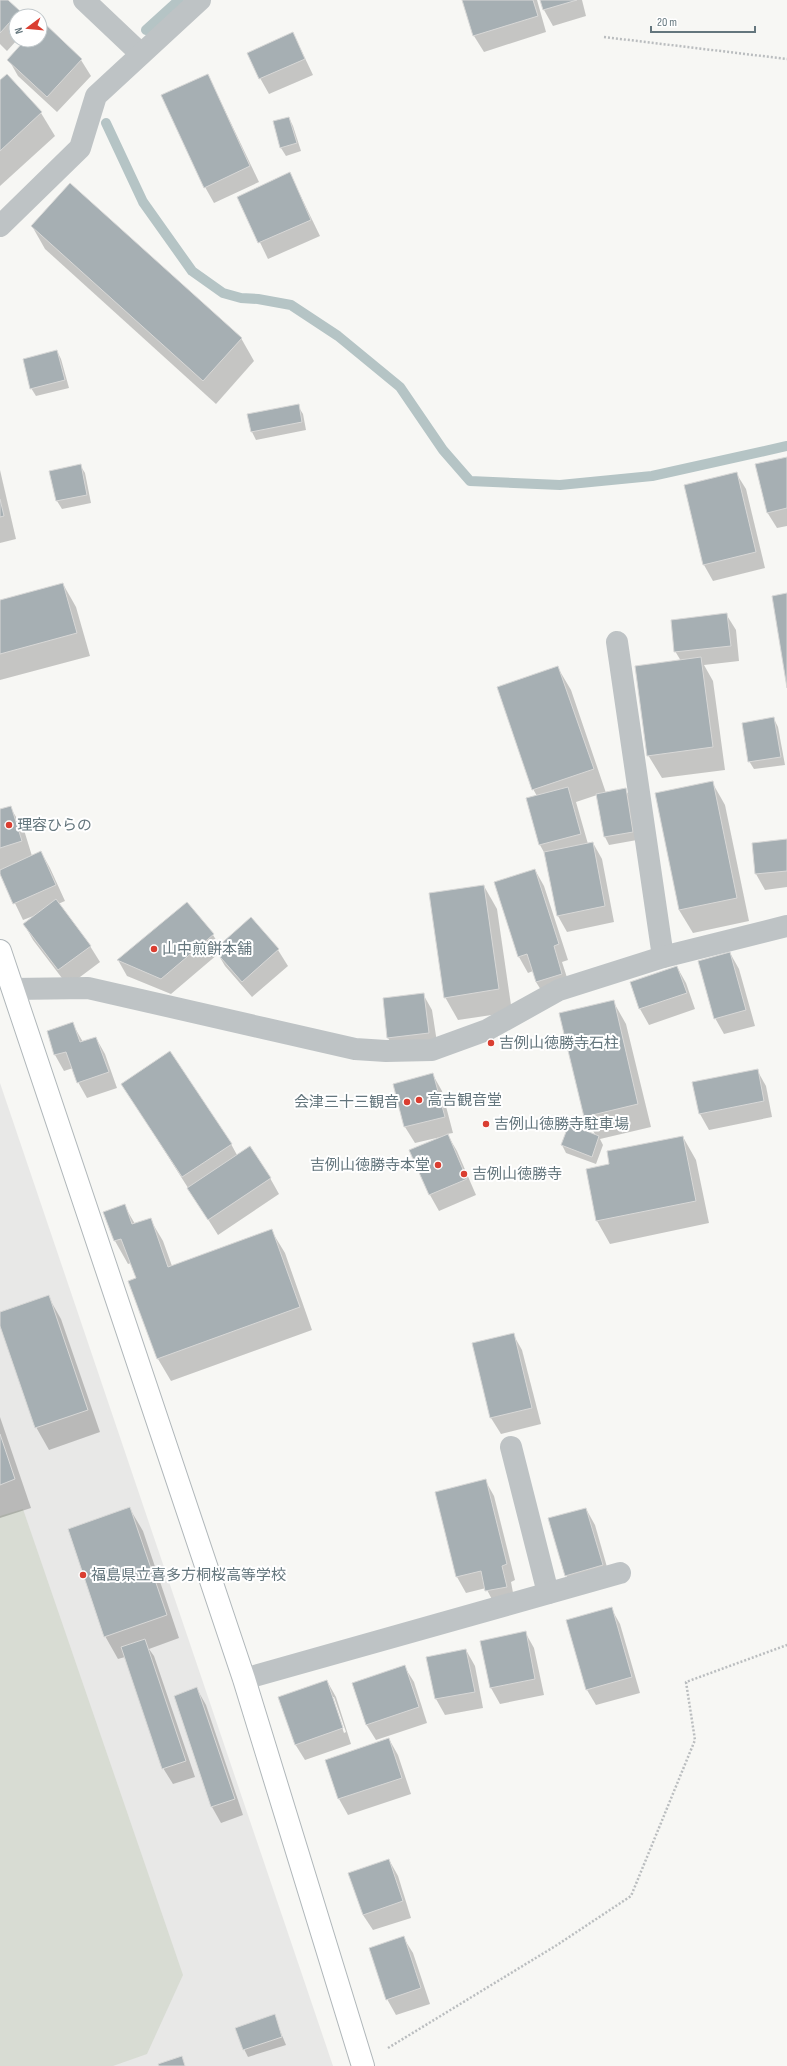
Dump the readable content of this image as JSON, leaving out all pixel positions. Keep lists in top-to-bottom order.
{
  "places": [
    "理容ひらの",
    "山中煎餅本舗",
    "吉例山徳勝寺石柱",
    "高吉観音堂",
    "会津三十三観音",
    "吉例山徳勝寺駐車場",
    "吉例山徳勝寺本堂",
    "吉例山徳勝寺",
    "福島県立喜多方桐桜高等学校"
  ],
  "scale_bar": "20 m",
  "north": "left"
}
